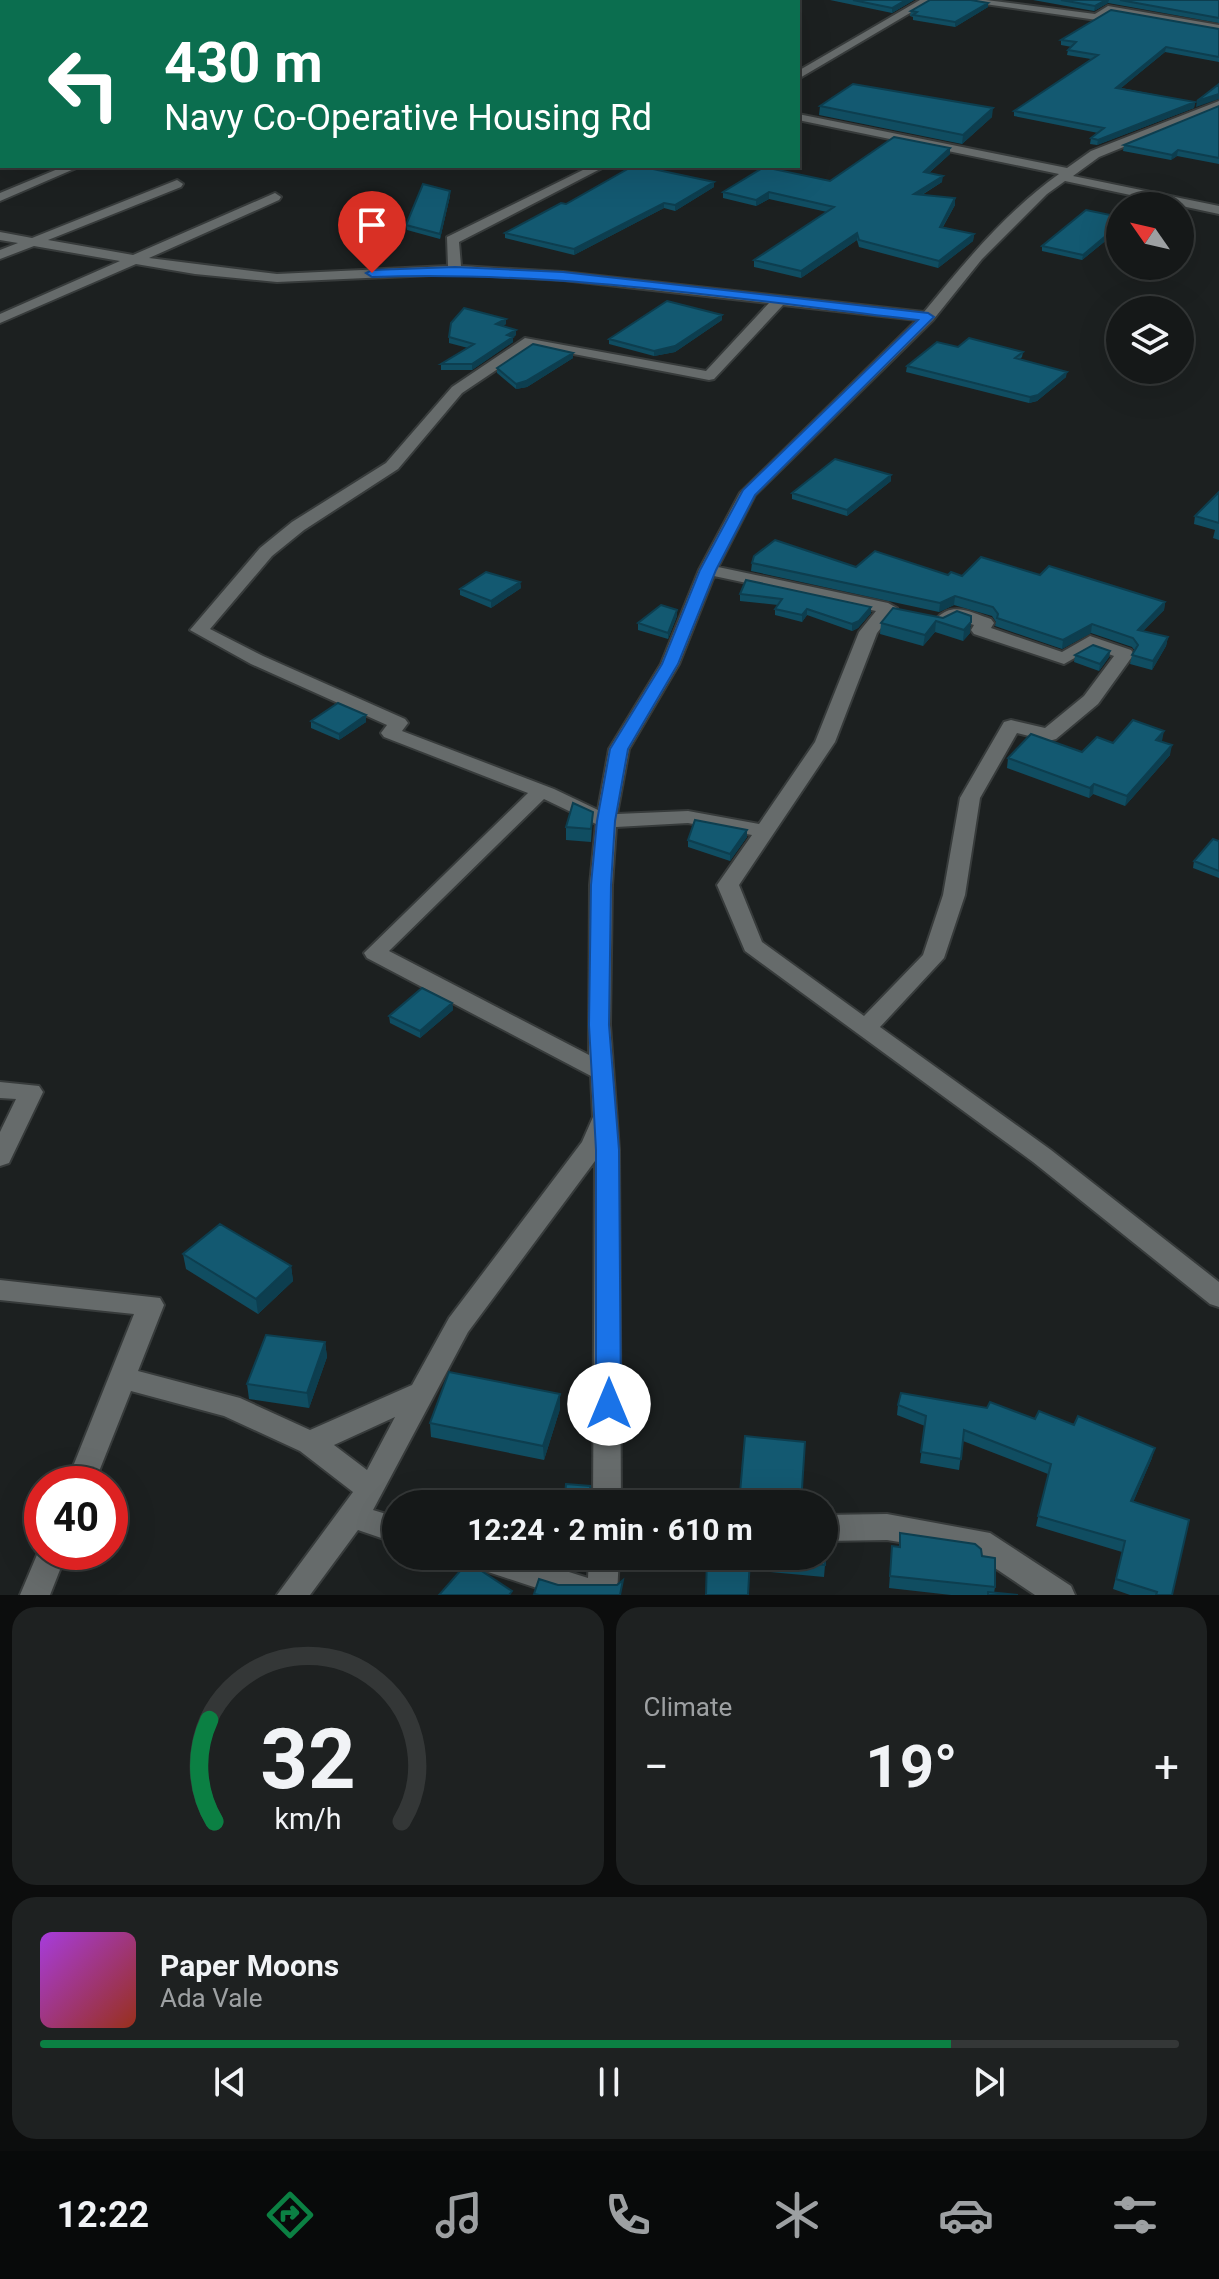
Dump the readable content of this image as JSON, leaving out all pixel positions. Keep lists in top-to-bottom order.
{
  "north": "top left",
  "page": {
    "turn": ["430 m", "Navy Co-Operative Housing Rd"],
    "limit": "40",
    "trip": "12:24 · 2 min · 610 m",
    "tile": "Climate",
    "heat": ["−", "19°", "+"],
    "song": ["Paper Moons", "Ada Vale"],
    "tabs": "12:22",
    "gauge": ["32", "km/h"]
  }
}
